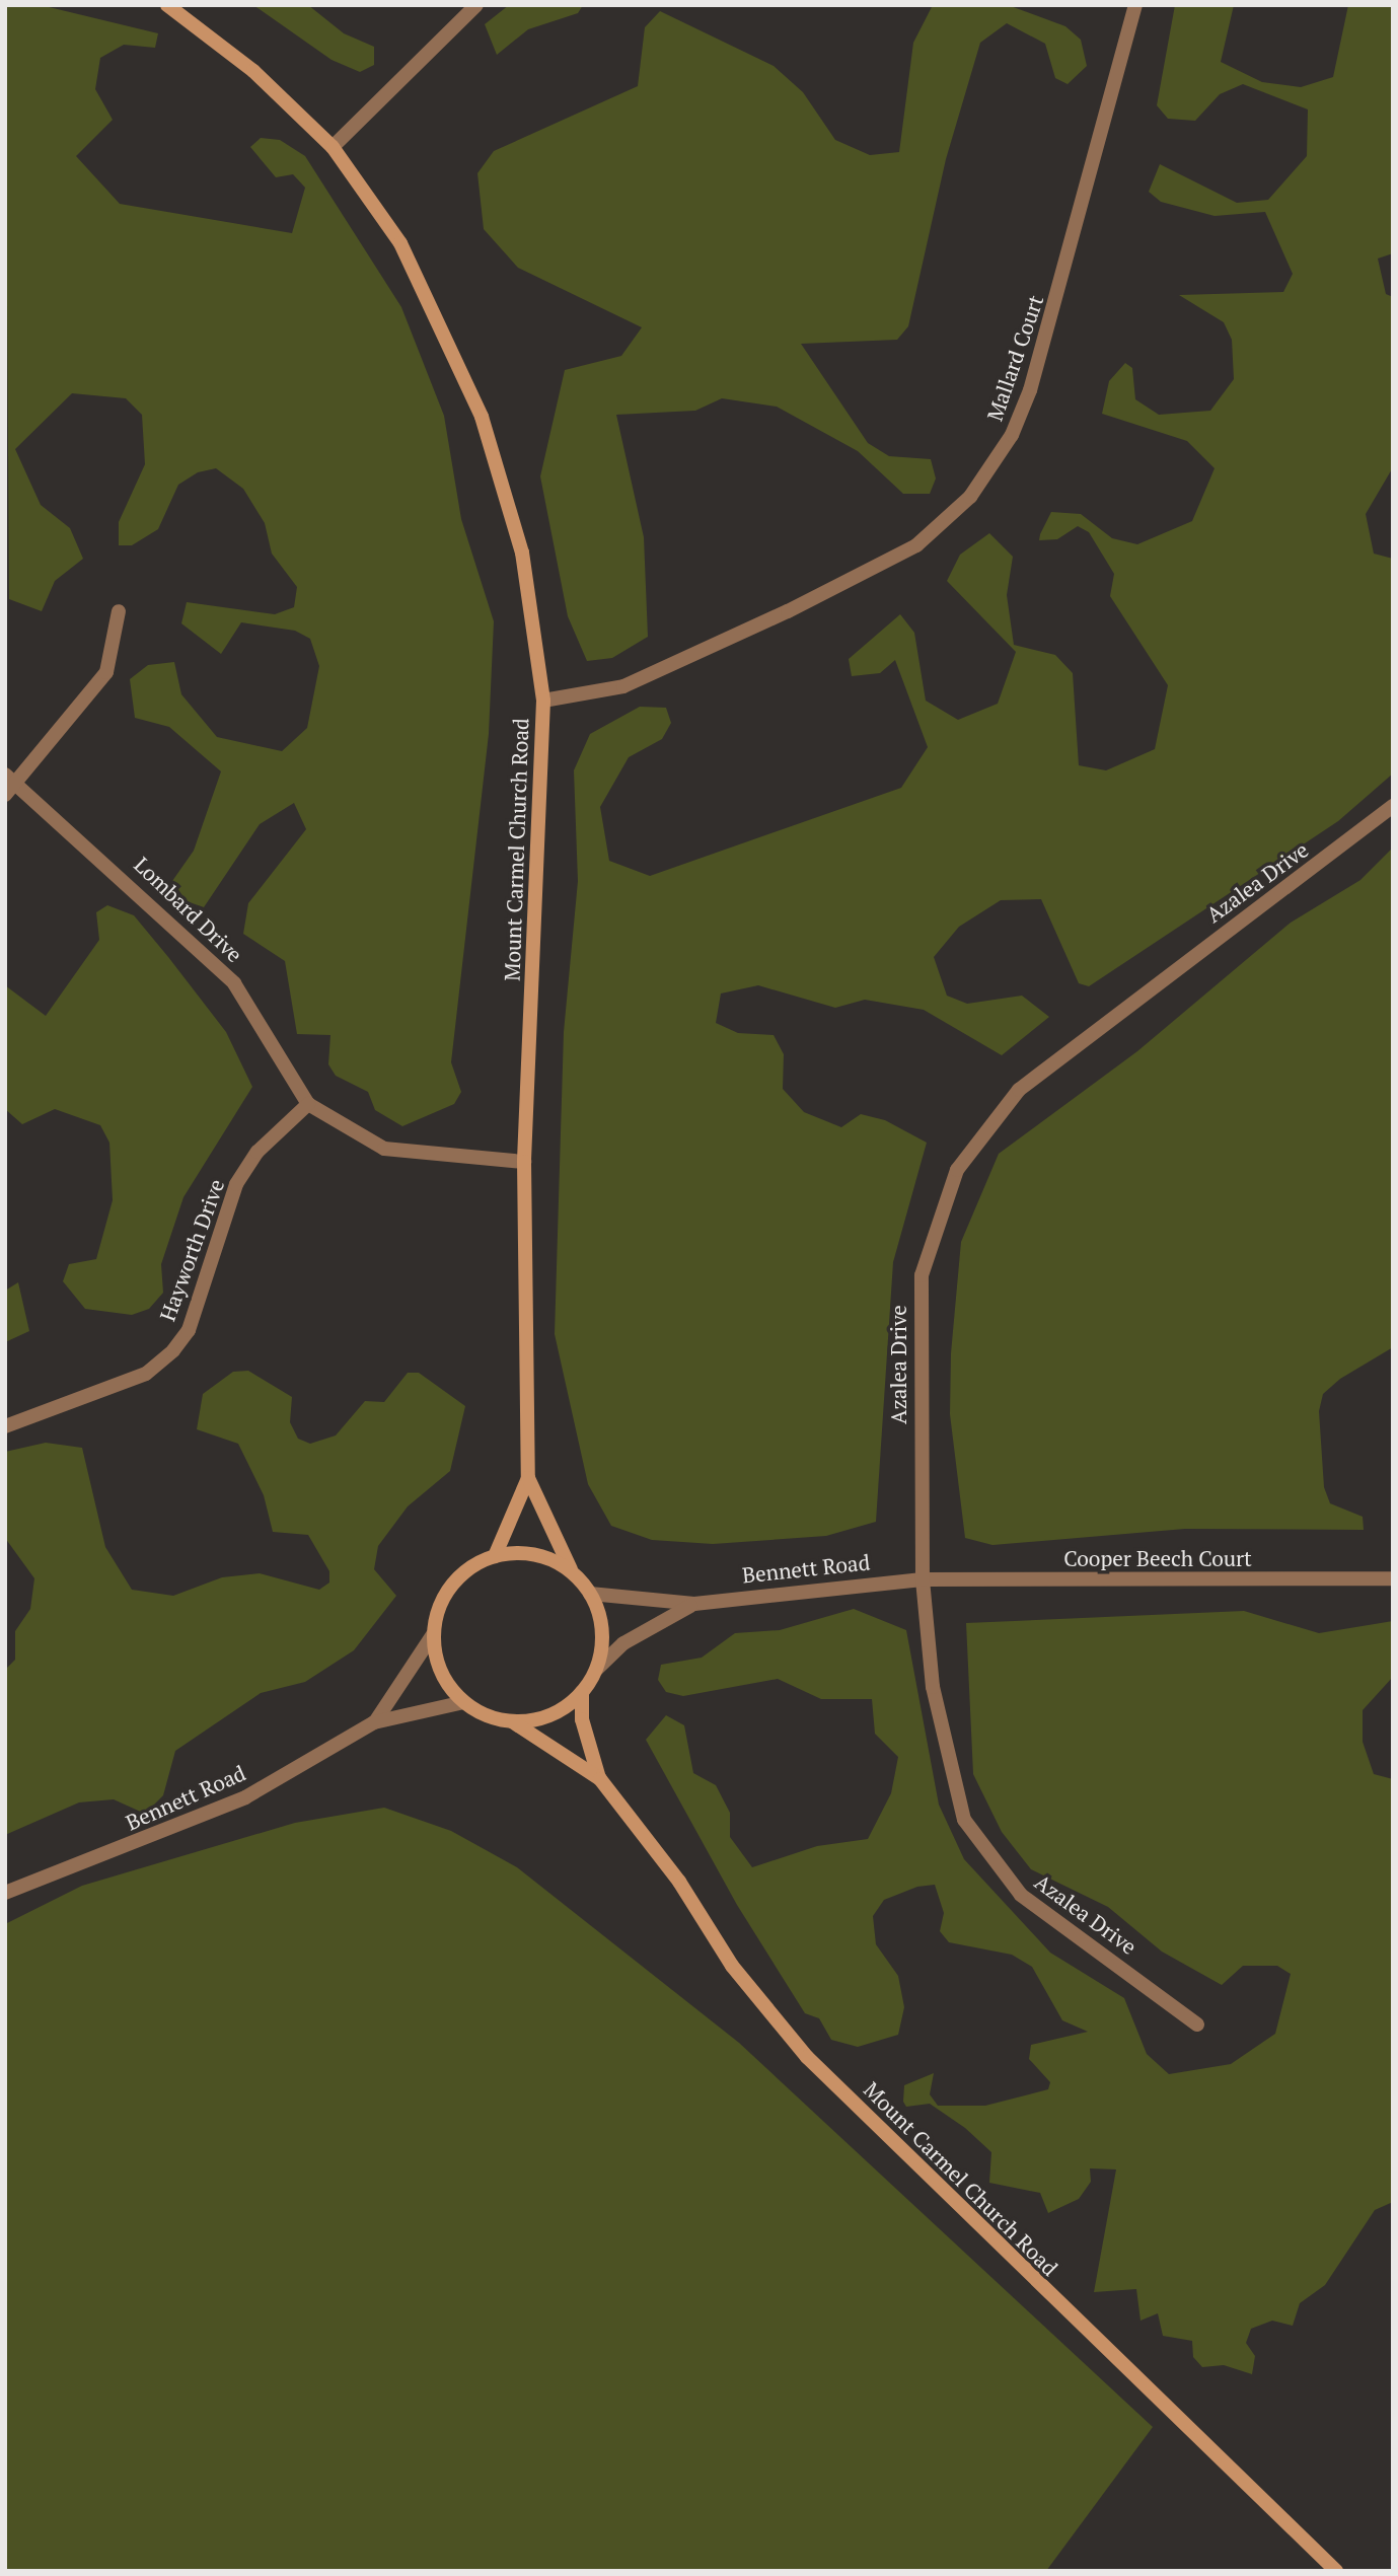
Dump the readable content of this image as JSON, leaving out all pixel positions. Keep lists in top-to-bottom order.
{
  "streets": {
    "main road": ["Mount Carmel Church Road"],
    "street": [
      "Mallard Court",
      "Azalea Drive",
      "Lombard Drive",
      "Hayworth Drive",
      "Cooper Beech Court",
      "Bennett Road"
    ]
  },
  "crossings": [
    ["Mallard Court", "Mount Carmel Church Road"],
    ["Mount Carmel Church Road", "Bennett Road"],
    ["Azalea Drive", "Cooper Beech Court"],
    ["Azalea Drive", "Bennett Road"],
    ["Lombard Drive", "Hayworth Drive"],
    ["Cooper Beech Court", "Bennett Road"]
  ]
}
